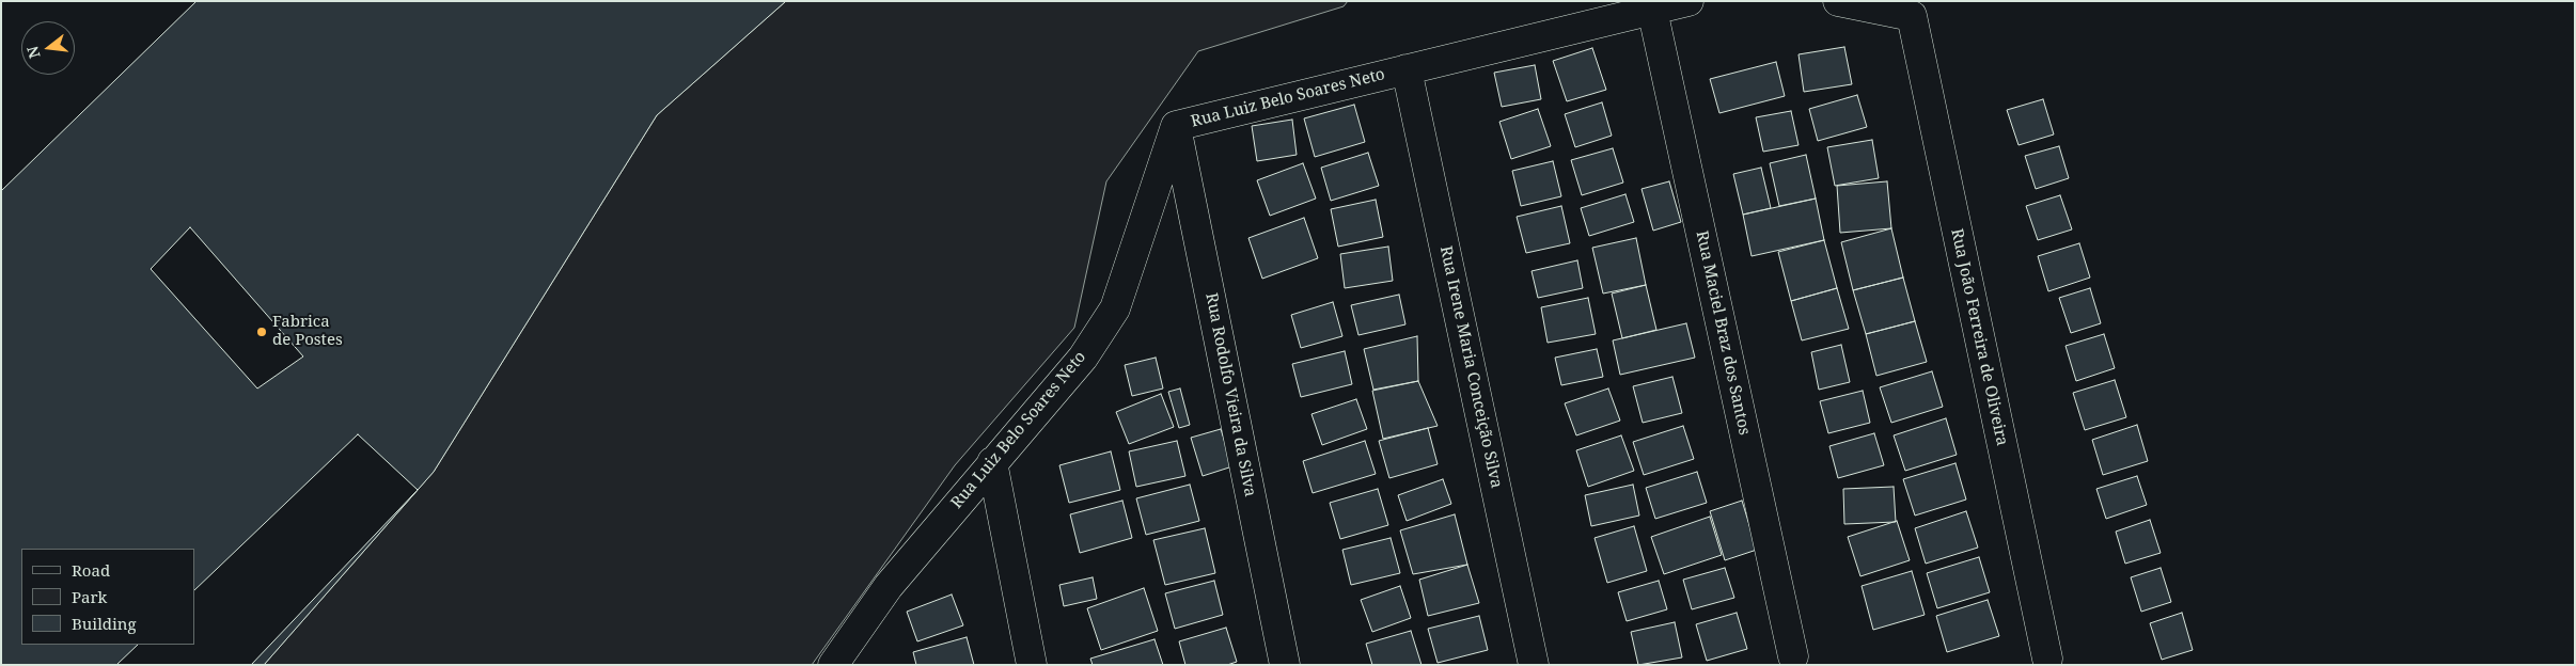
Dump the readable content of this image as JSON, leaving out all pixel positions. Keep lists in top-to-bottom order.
{
  "streets": {
    "street": [
      "Rua Luiz Belo Soares Neto",
      "Rua Maciel Braz dos Santos",
      "Rua João Ferreira de Oliveira",
      "Rua Irene Maria Conceição Silva",
      "Rua Rodolfo Vieira da Silva"
    ]
  },
  "crossings": [
    ["Rua Luiz Belo Soares Neto", "Rua Maciel Braz dos Santos"],
    ["Rua Luiz Belo Soares Neto", "Rua Irene Maria Conceição Silva"],
    ["Rua Luiz Belo Soares Neto", "Rua Rodolfo Vieira da Silva"]
  ],
  "places": ["Fabrica de Postes"],
  "legend": ["Road", "Park", "Building"],
  "north": "left"
}
